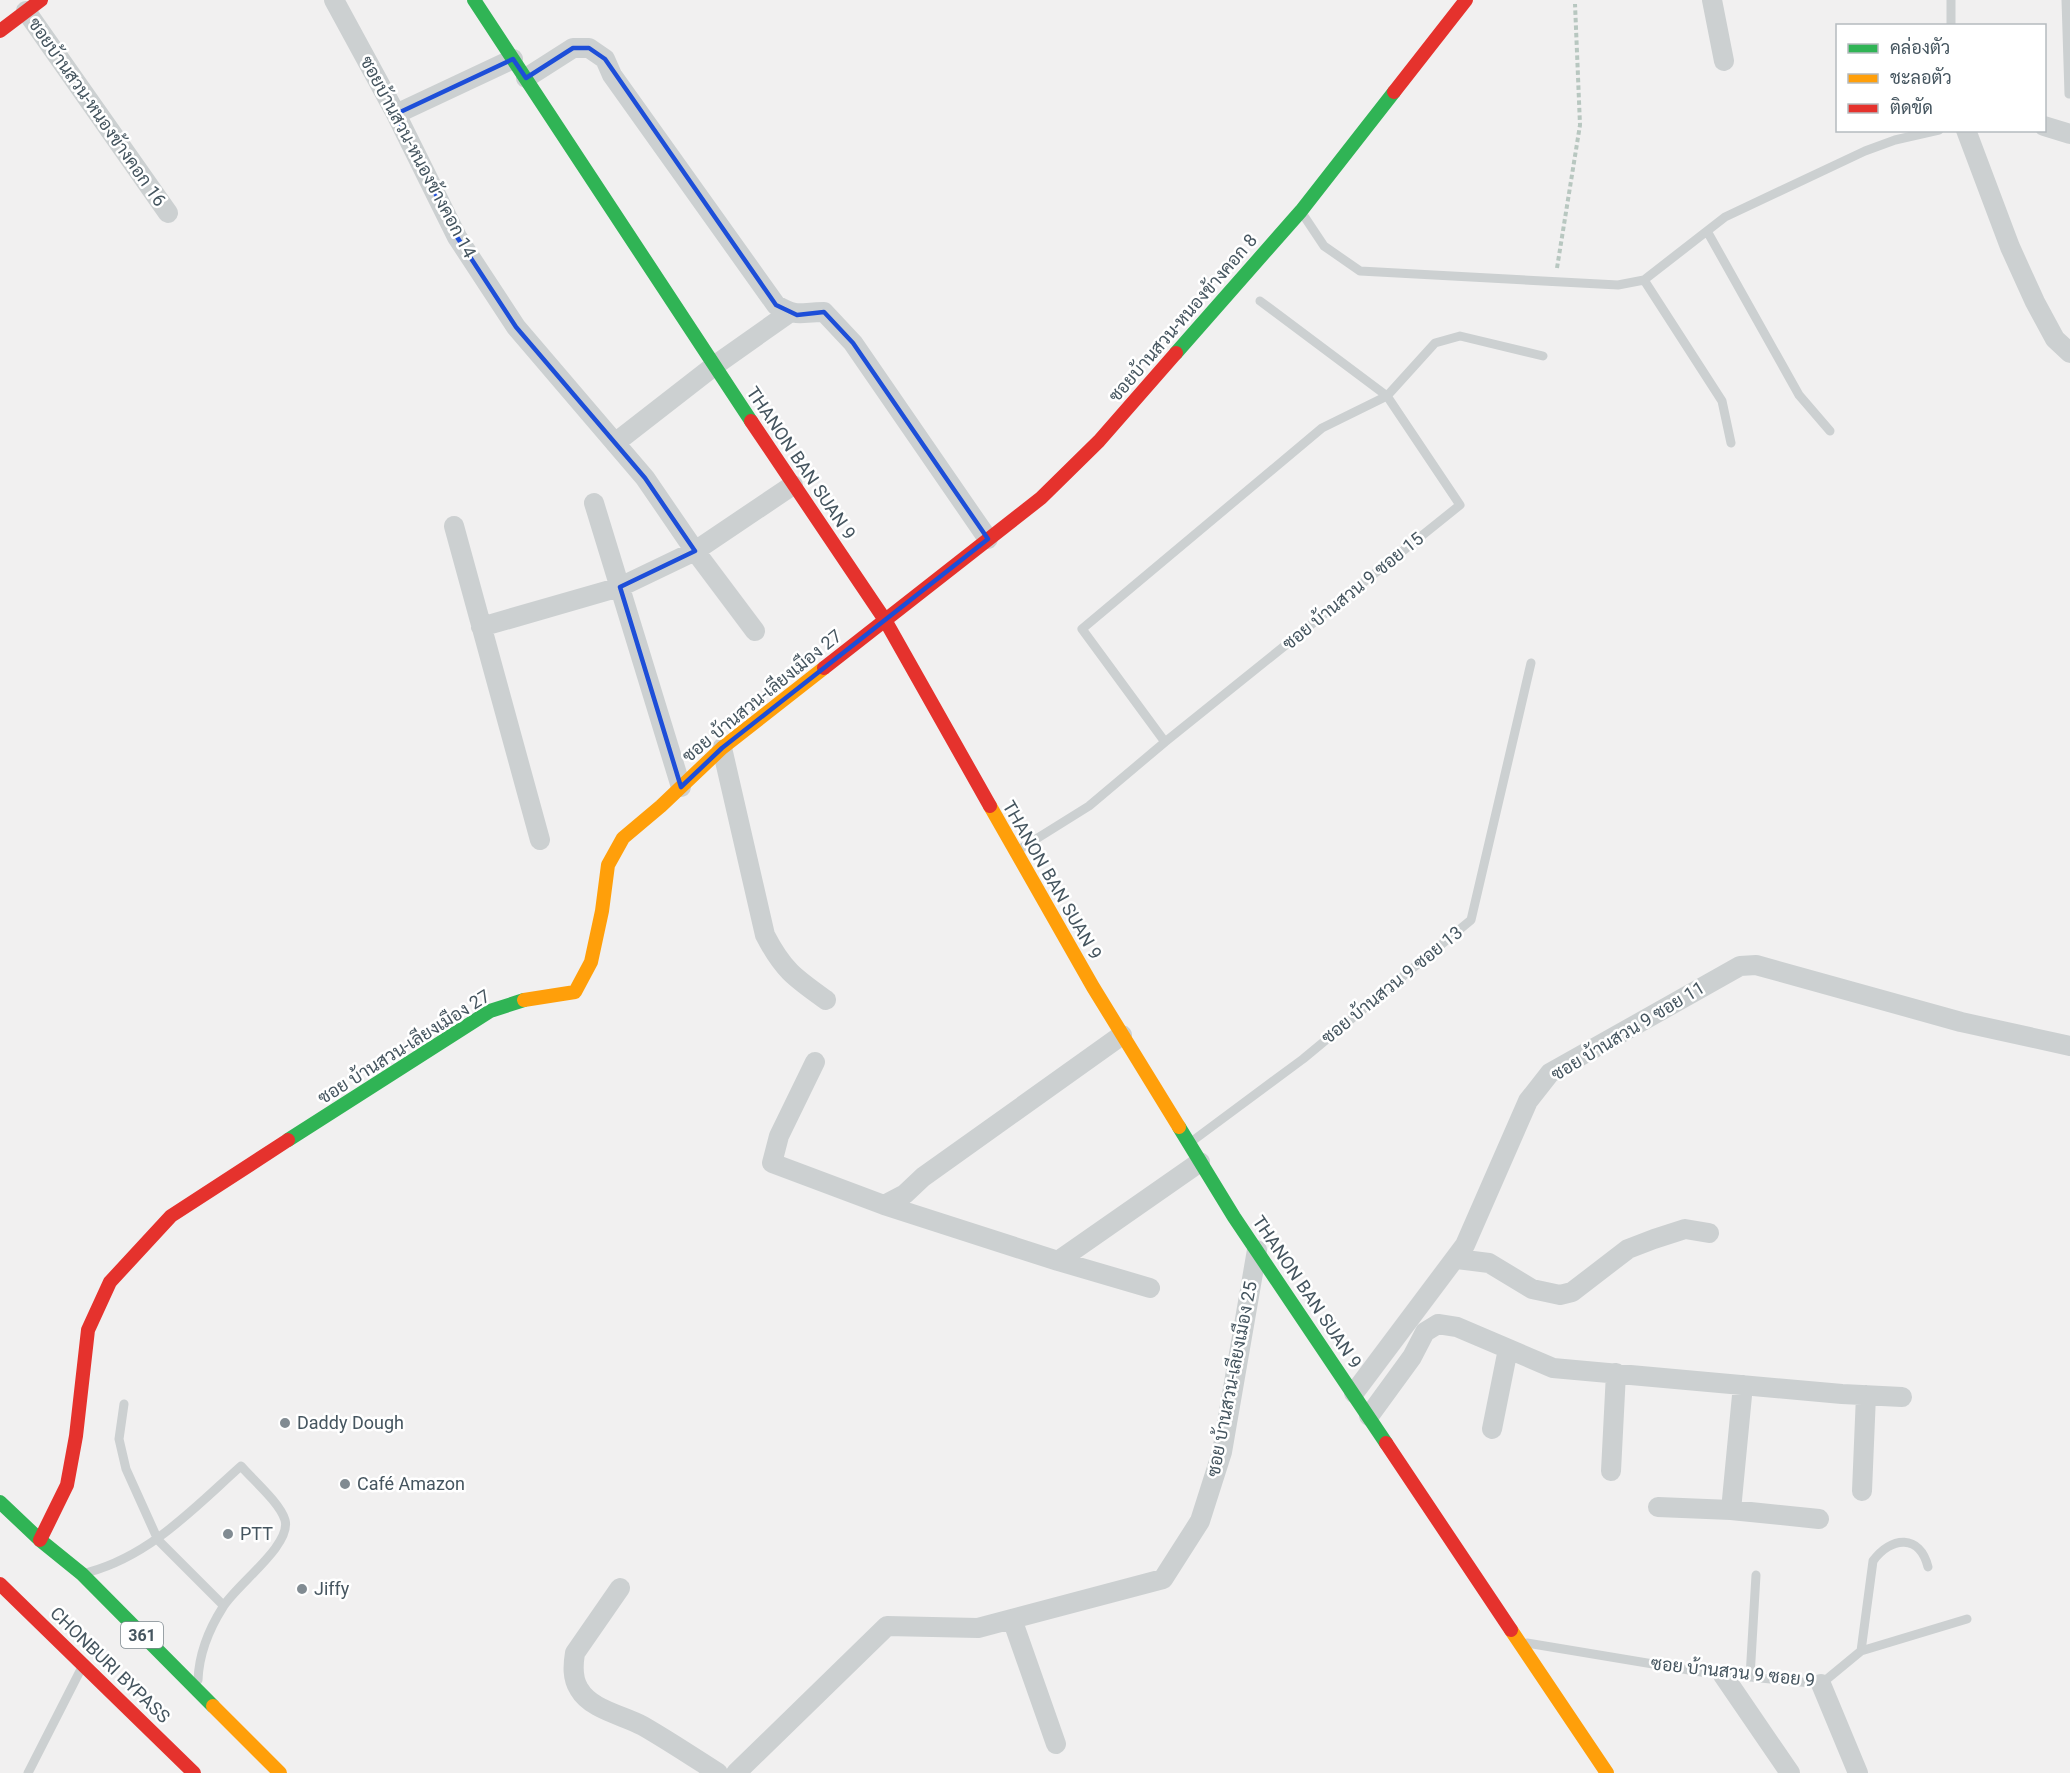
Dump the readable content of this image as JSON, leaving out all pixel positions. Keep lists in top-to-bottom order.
{
  "streets": {
    "main road": [
      "ซอยบ้านสวน-หนองข้างคอก 8",
      "THANON BAN SUAN 9",
      "ซอย บ้านสวน-เลียงเมือง 27",
      "361",
      "CHONBURI BYPASS"
    ],
    "street": [
      "ซอยบ้านสวน-หนองข้างคอก 16",
      "ซอยบ้านสวน-หนองข้างคอก 14",
      "ซอย บ้านสวน 9 ซอย 11",
      "ซอย บ้านสวน-เลียงเมือง 25"
    ],
    "lane": ["ซอย บ้านสวน 9 ซอย 15", "ซอย บ้านสวน 9 ซอย 13", "ซอย บ้านสวน 9 ซอย 9"]
  },
  "crossings": [
    ["ซอยบ้านสวน-หนองข้างคอก 8", "THANON BAN SUAN 9"],
    ["ซอยบ้านสวน-หนองข้างคอก 8", "ซอย บ้านสวน-เลียงเมือง 27"],
    ["THANON BAN SUAN 9", "ซอย บ้านสวน 9 ซอย 15"],
    ["THANON BAN SUAN 9", "ซอย บ้านสวน-เลียงเมือง 27"],
    ["THANON BAN SUAN 9", "ซอย บ้านสวน 9 ซอย 13"],
    ["THANON BAN SUAN 9", "ซอย บ้านสวน 9 ซอย 11"],
    ["THANON BAN SUAN 9", "ซอย บ้านสวน-เลียงเมือง 25"],
    ["THANON BAN SUAN 9", "ซอย บ้านสวน 9 ซอย 9"],
    ["ซอย บ้านสวน-เลียงเมือง 27", "361"]
  ],
  "places": [
    "Daddy Dough",
    "Café Amazon",
    "PTT",
    "Jiffy"
  ],
  "legend": ["คล่องตัว", "ชะลอตัว", "ติดขัด"]
}
